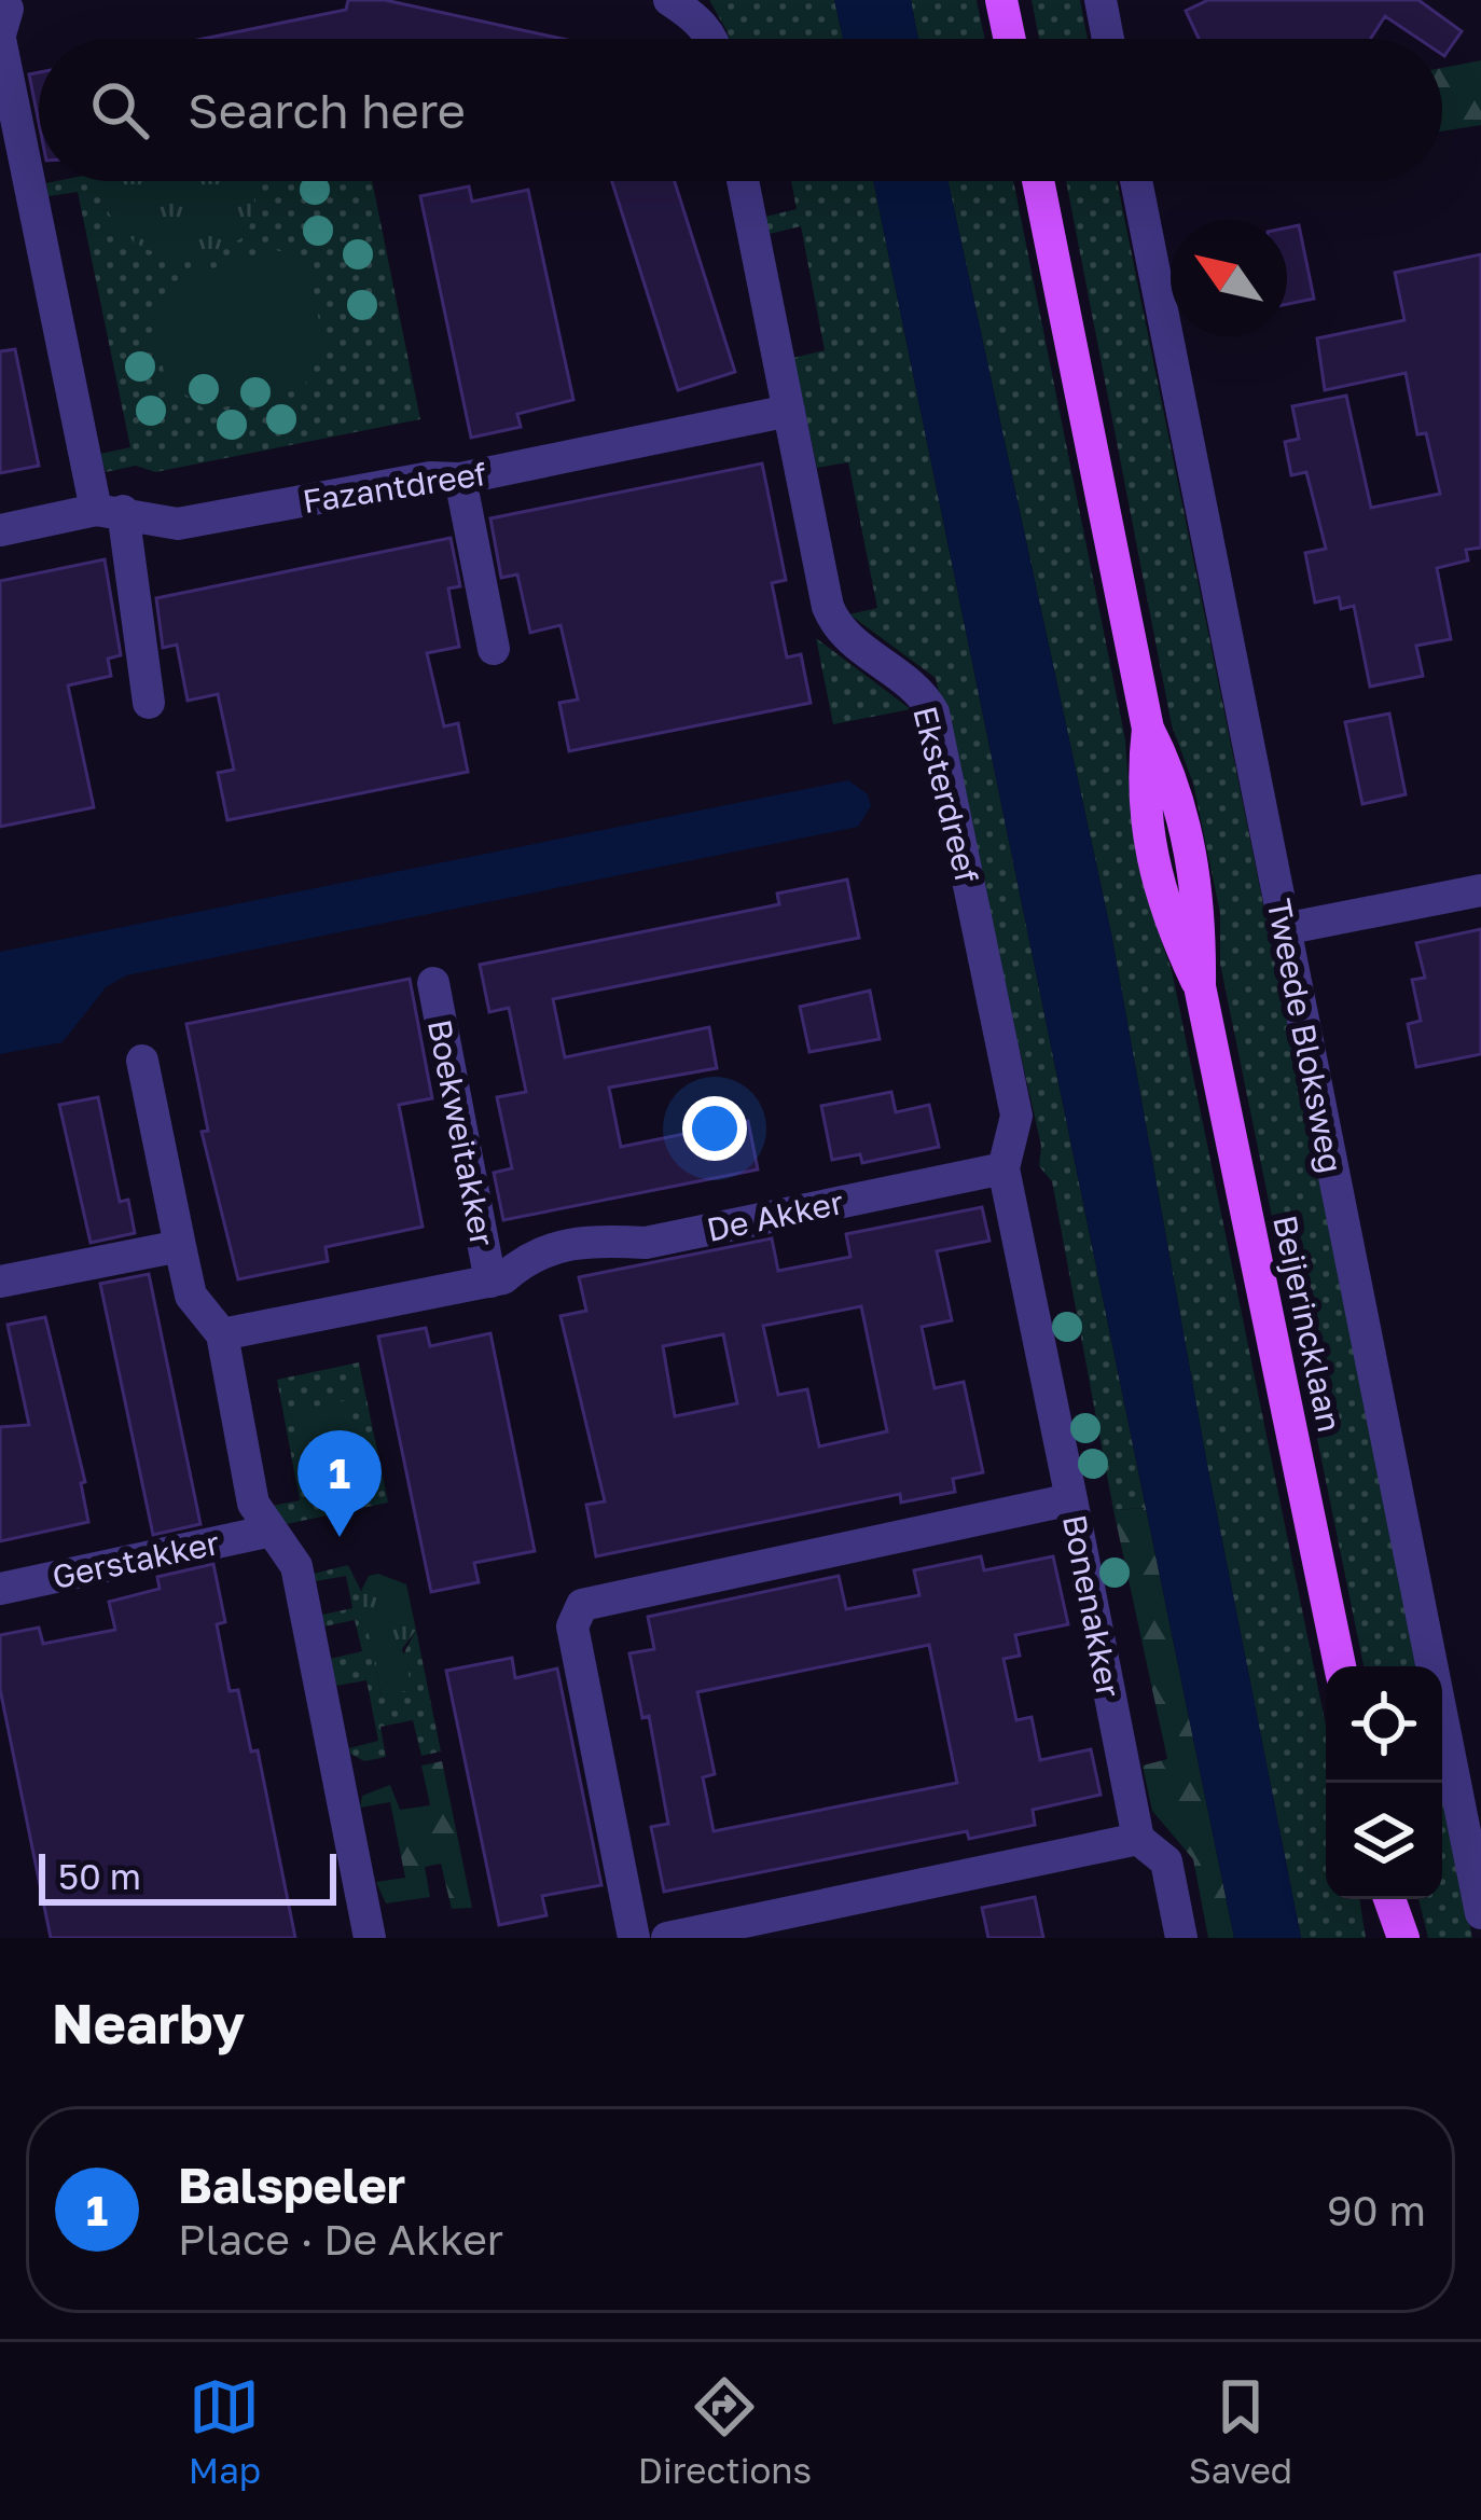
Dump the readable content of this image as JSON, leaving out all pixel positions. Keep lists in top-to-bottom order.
{
  "streets": {
    "main road": ["Beijerincklaan"],
    "street": [
      "Fazantdreef",
      "Eksterdreef",
      "Tweede Bloksweg",
      "Boekweitakker",
      "De Akker",
      "Gerstakker",
      "Bonenakker"
    ]
  },
  "crossings": [
    ["Fazantdreef", "Eksterdreef"],
    ["Eksterdreef", "De Akker"],
    ["Boekweitakker", "De Akker"]
  ],
  "scale_bar": "50 m",
  "north": "top left",
  "page": {
    "search": "Search here",
    "pins": "1",
    "scale": "50 m",
    "heading": "Nearby",
    "list": [
      {
        "mark": "1",
        "name": "Balspeler",
        "note": "Place · De Akker",
        "value": "90 m"
      }
    ],
    "nav": ["Map", "Directions", "Saved"]
  }
}
